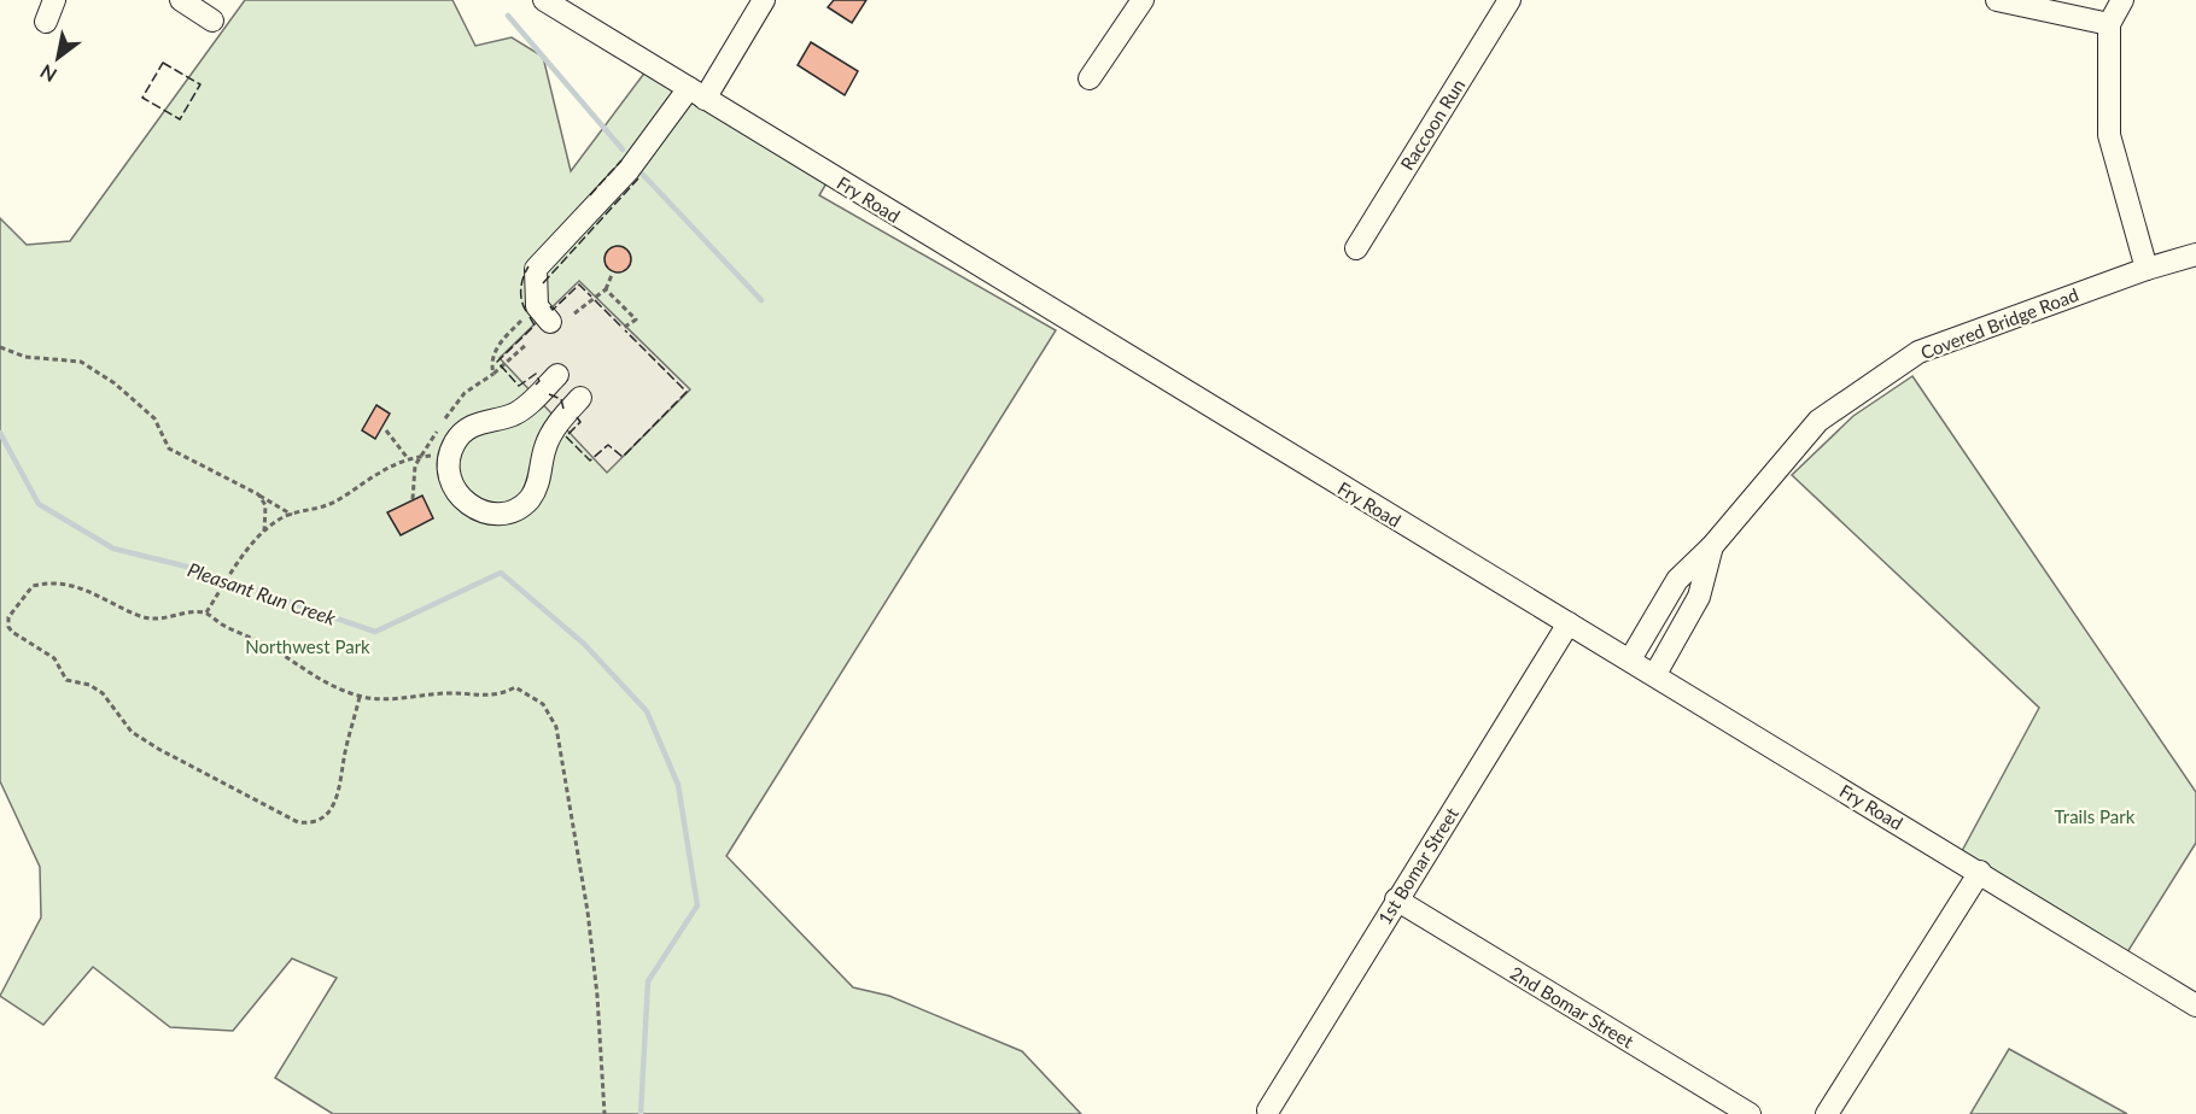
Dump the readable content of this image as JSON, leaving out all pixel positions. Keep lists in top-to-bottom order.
{
  "streets": {
    "street": [
      "Raccoon Run",
      "Fry Road",
      "Covered Bridge Road",
      "1st Bomar Street",
      "2nd Bomar Street"
    ]
  },
  "crossings": [
    ["Fry Road", "Covered Bridge Road"],
    ["Fry Road", "1st Bomar Street"],
    ["1st Bomar Street", "2nd Bomar Street"]
  ],
  "water": ["Pleasant Run Creek"],
  "parks": ["Northwest Park", "Trails Park"],
  "north": "bottom left"
}
